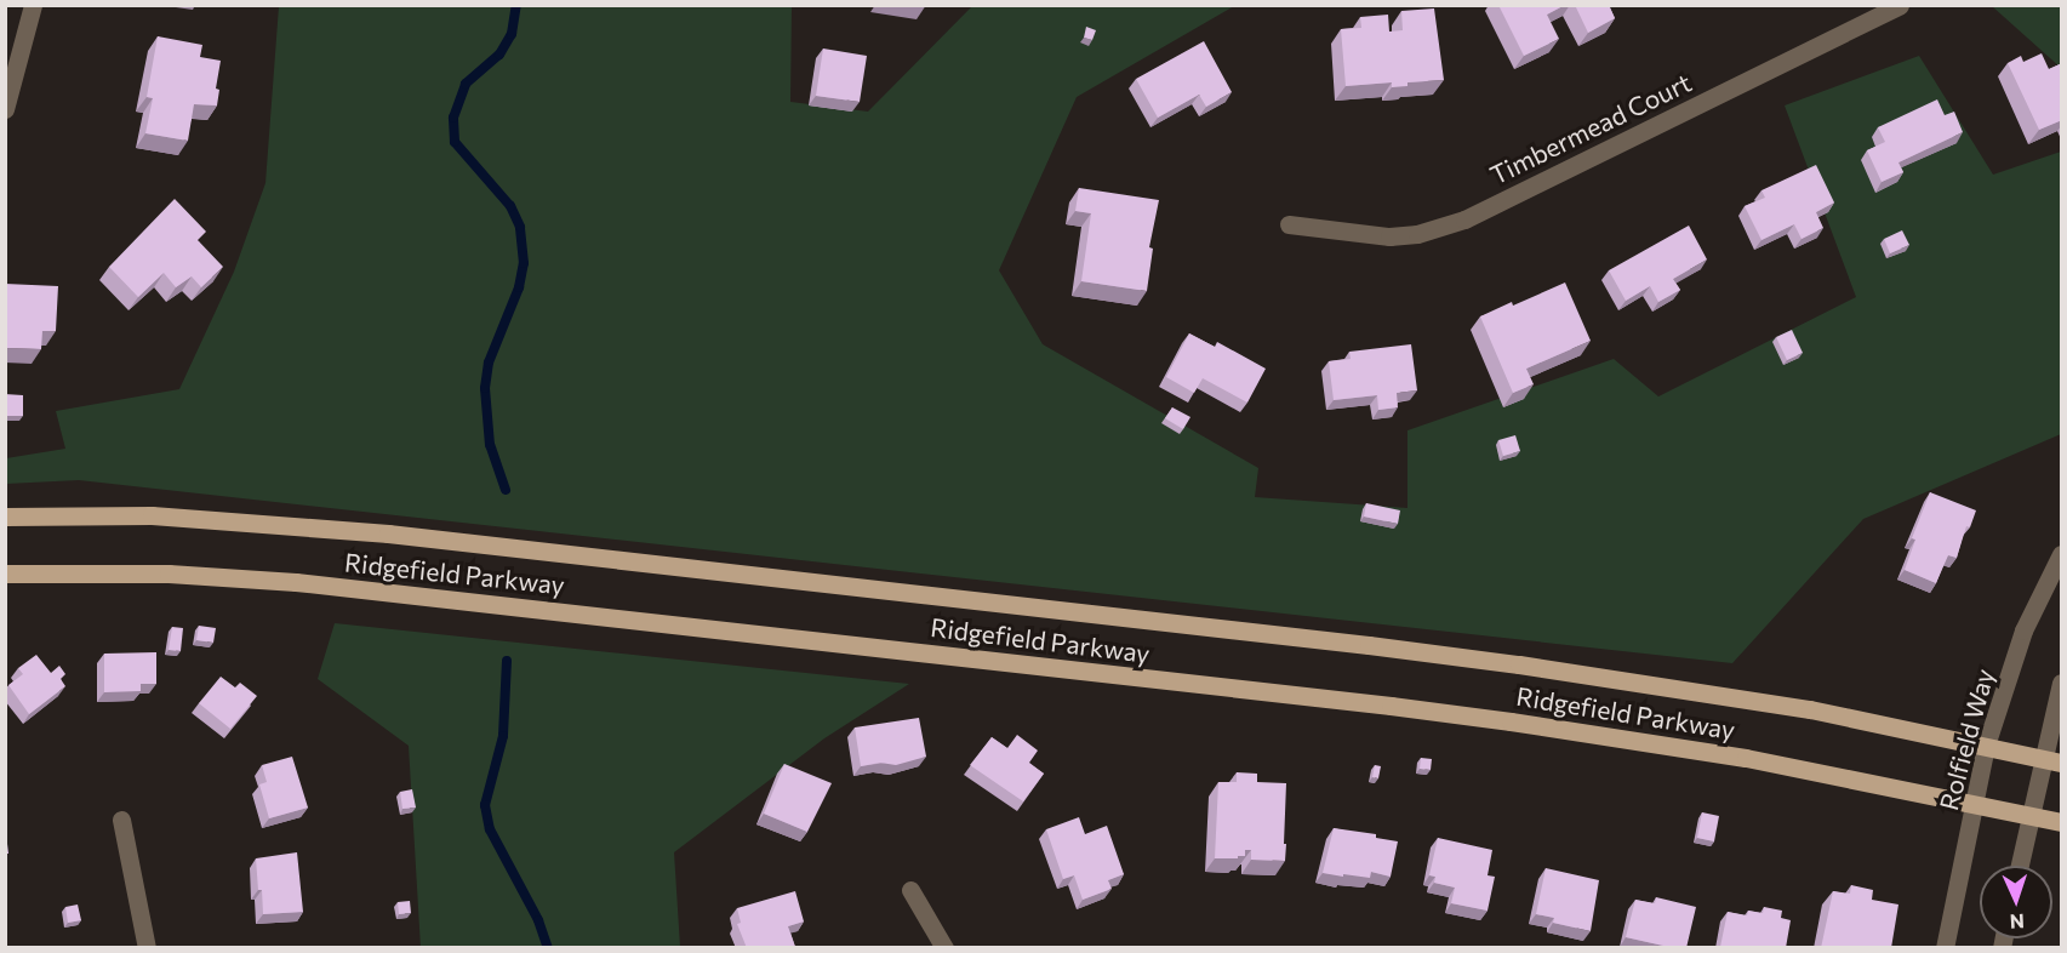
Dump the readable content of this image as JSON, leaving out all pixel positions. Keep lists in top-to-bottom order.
{
  "streets": {
    "main road": ["Ridgefield Parkway"],
    "street": ["Timbermead Court", "Rolfield Way"]
  },
  "crossings": [
    ["Ridgefield Parkway", "Rolfield Way"]
  ],
  "north": "bottom"
}
